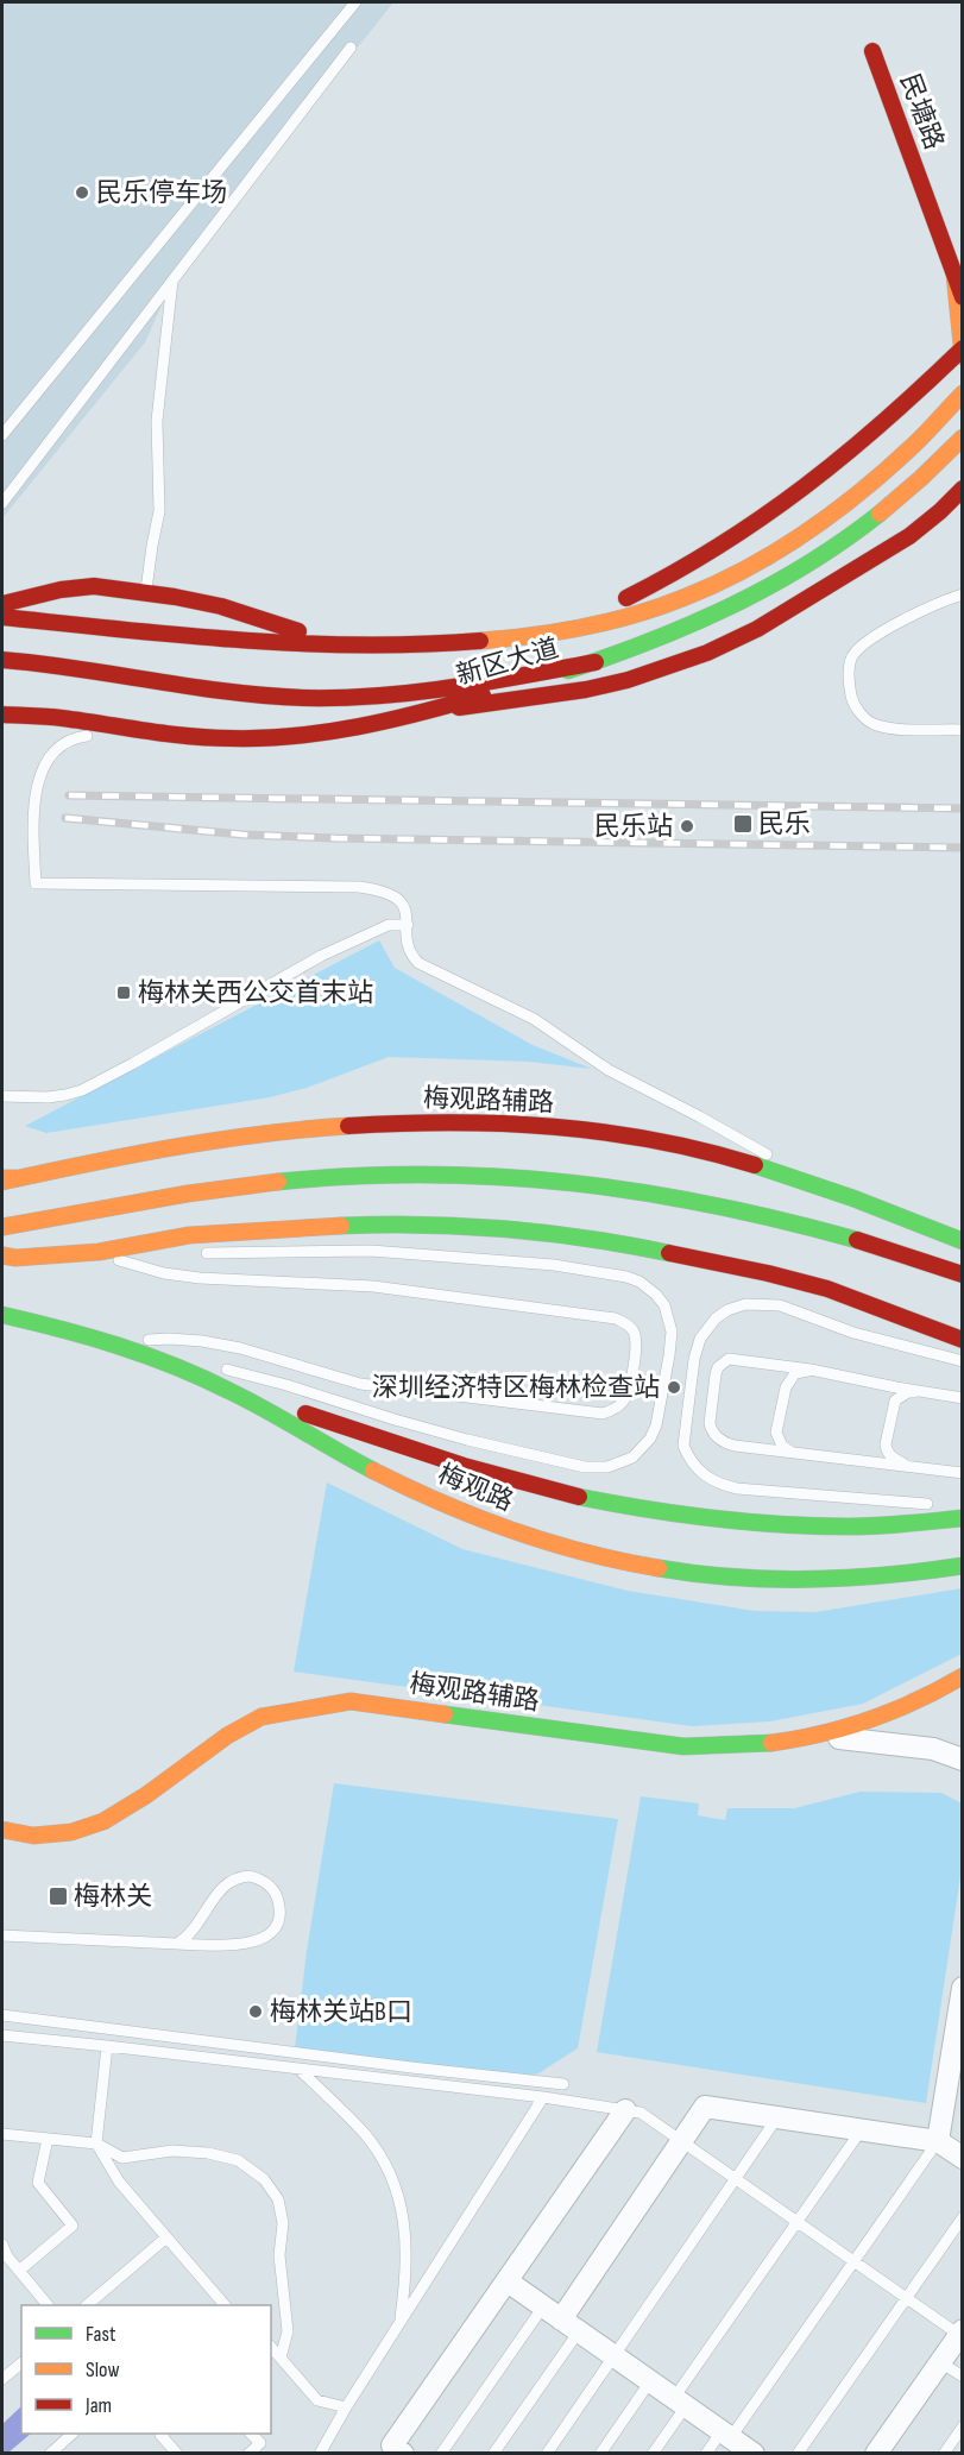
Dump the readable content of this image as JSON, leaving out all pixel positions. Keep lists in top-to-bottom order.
{
  "streets": {
    "main road": [
      "民塘路",
      "新区大道",
      "梅观路辅路",
      "梅观路"
    ]
  },
  "places": {
    "other": [
      "民乐停车场",
      "民乐站",
      "深圳经济特区梅林检查站",
      "梅林关站B口"
    ],
    "transit": ["民乐", "梅林关西公交首末站", "梅林关"]
  },
  "legend": ["Fast", "Slow", "Jam"]
}
